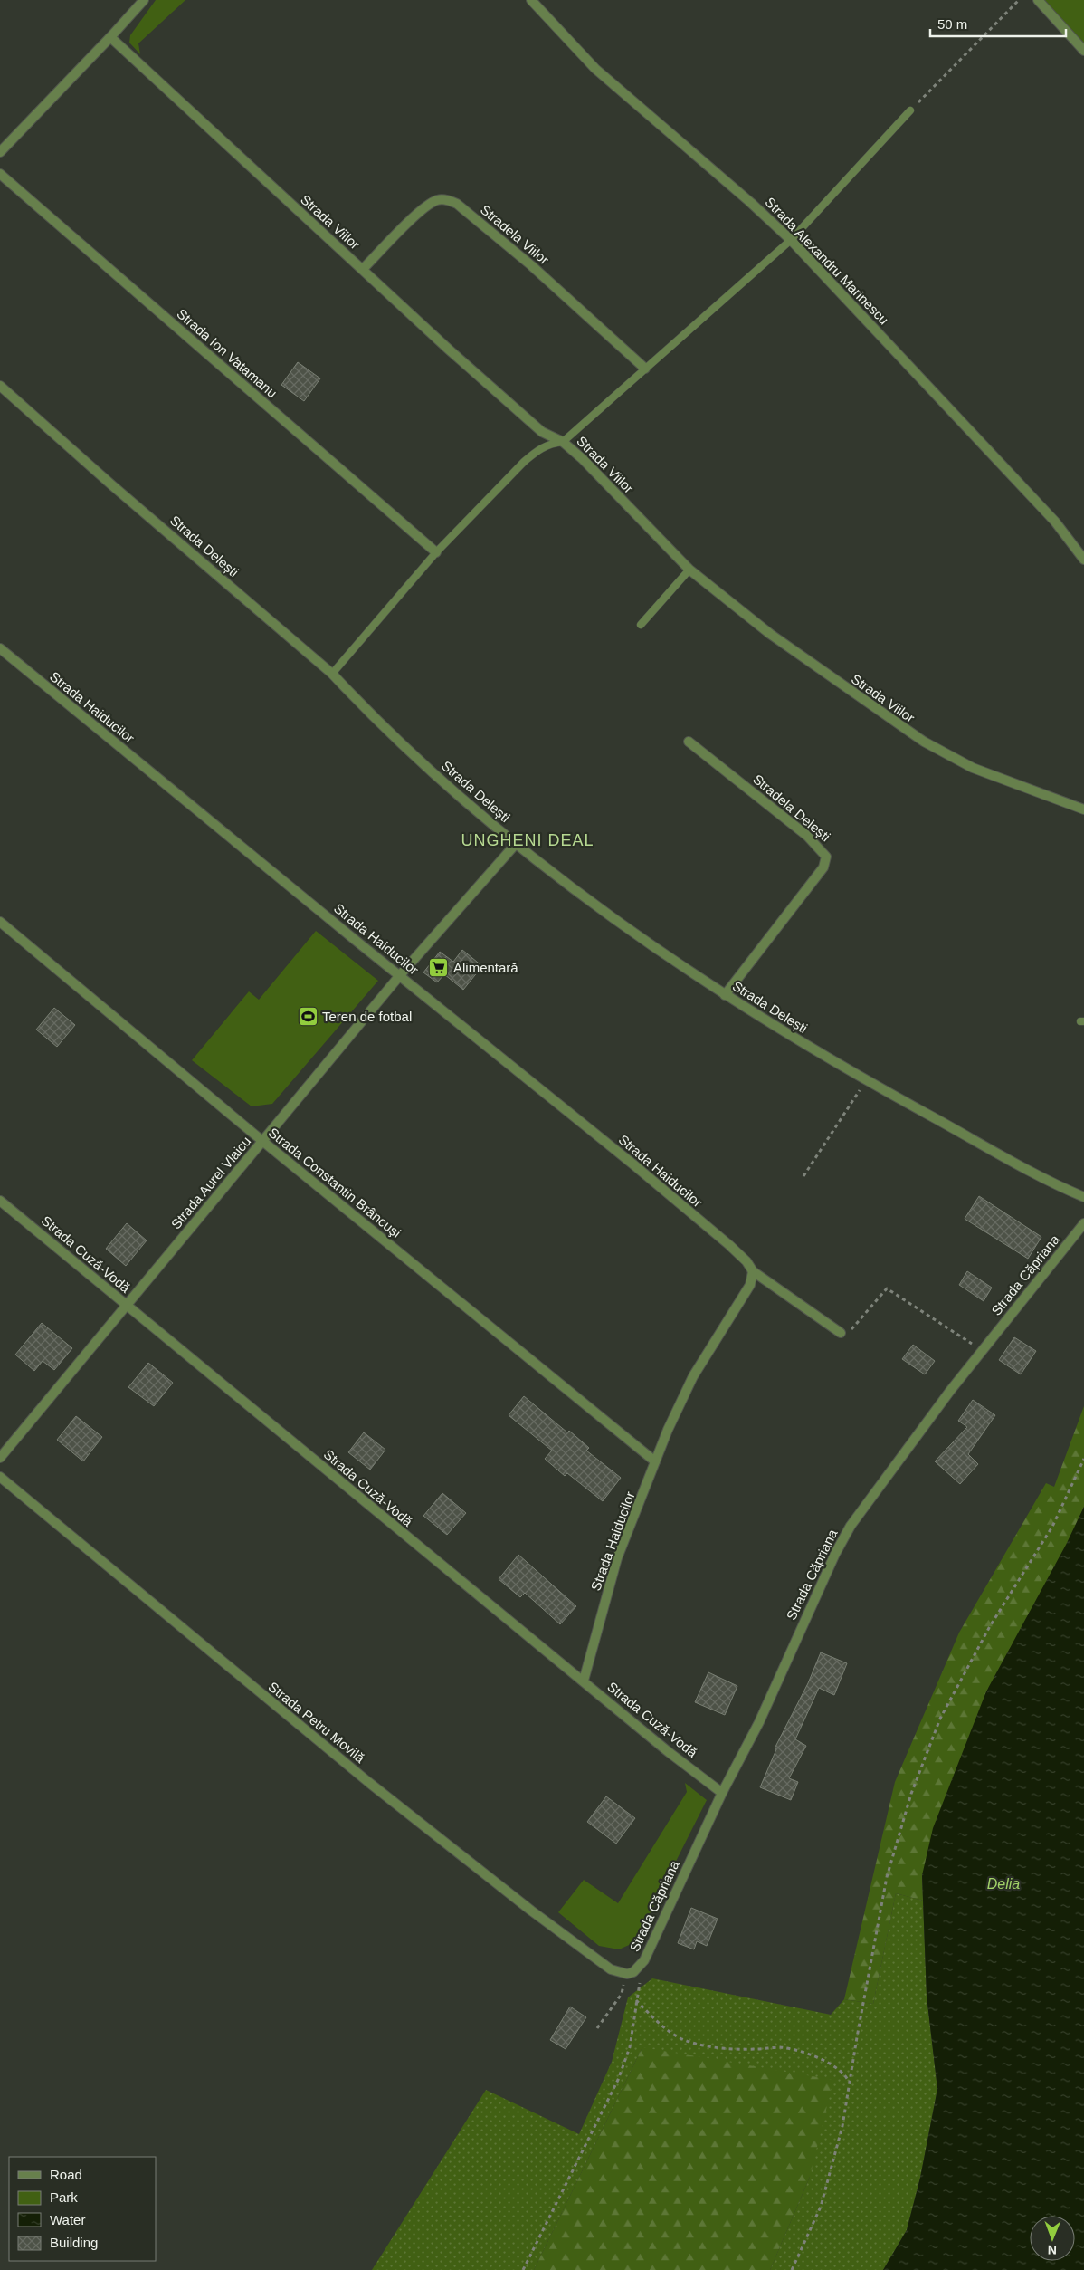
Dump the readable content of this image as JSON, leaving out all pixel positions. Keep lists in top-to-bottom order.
{
  "streets": {
    "street": [
      "Strada Viilor",
      "Stradela Viilor",
      "Strada Alexandru Marinescu",
      "Strada Ion Vatamanu",
      "Strada Delești",
      "Strada Haiducilor",
      "Stradela Delești",
      "Strada Aurel Vlaicu",
      "Strada Constantin Brâncuşi",
      "Strada Cuză-Vodă",
      "Strada Căpriana",
      "Strada Petru Movilă"
    ]
  },
  "crossings": [
    ["Strada Viilor", "Stradela Viilor"],
    ["Strada Delești", "Stradela Delești"],
    ["Strada Delești", "Strada Aurel Vlaicu"],
    ["Strada Haiducilor", "Strada Aurel Vlaicu"],
    ["Strada Haiducilor", "Strada Constantin Brâncuşi"],
    ["Strada Haiducilor", "Strada Cuză-Vodă"],
    ["Strada Aurel Vlaicu", "Strada Constantin Brâncuşi"],
    ["Strada Aurel Vlaicu", "Strada Cuză-Vodă"],
    ["Strada Cuză-Vodă", "Strada Căpriana"],
    ["Strada Căpriana", "Strada Petru Movilă"]
  ],
  "districts": ["UNGHENI DEAL"],
  "water": ["Delia"],
  "places": {
    "supermarket": ["Alimentară"],
    "sports": ["Teren de fotbal"]
  },
  "legend": [
    "Road",
    "Park",
    "Water",
    "Building"
  ],
  "scale_bar": "50 m",
  "north": "bottom"
}
